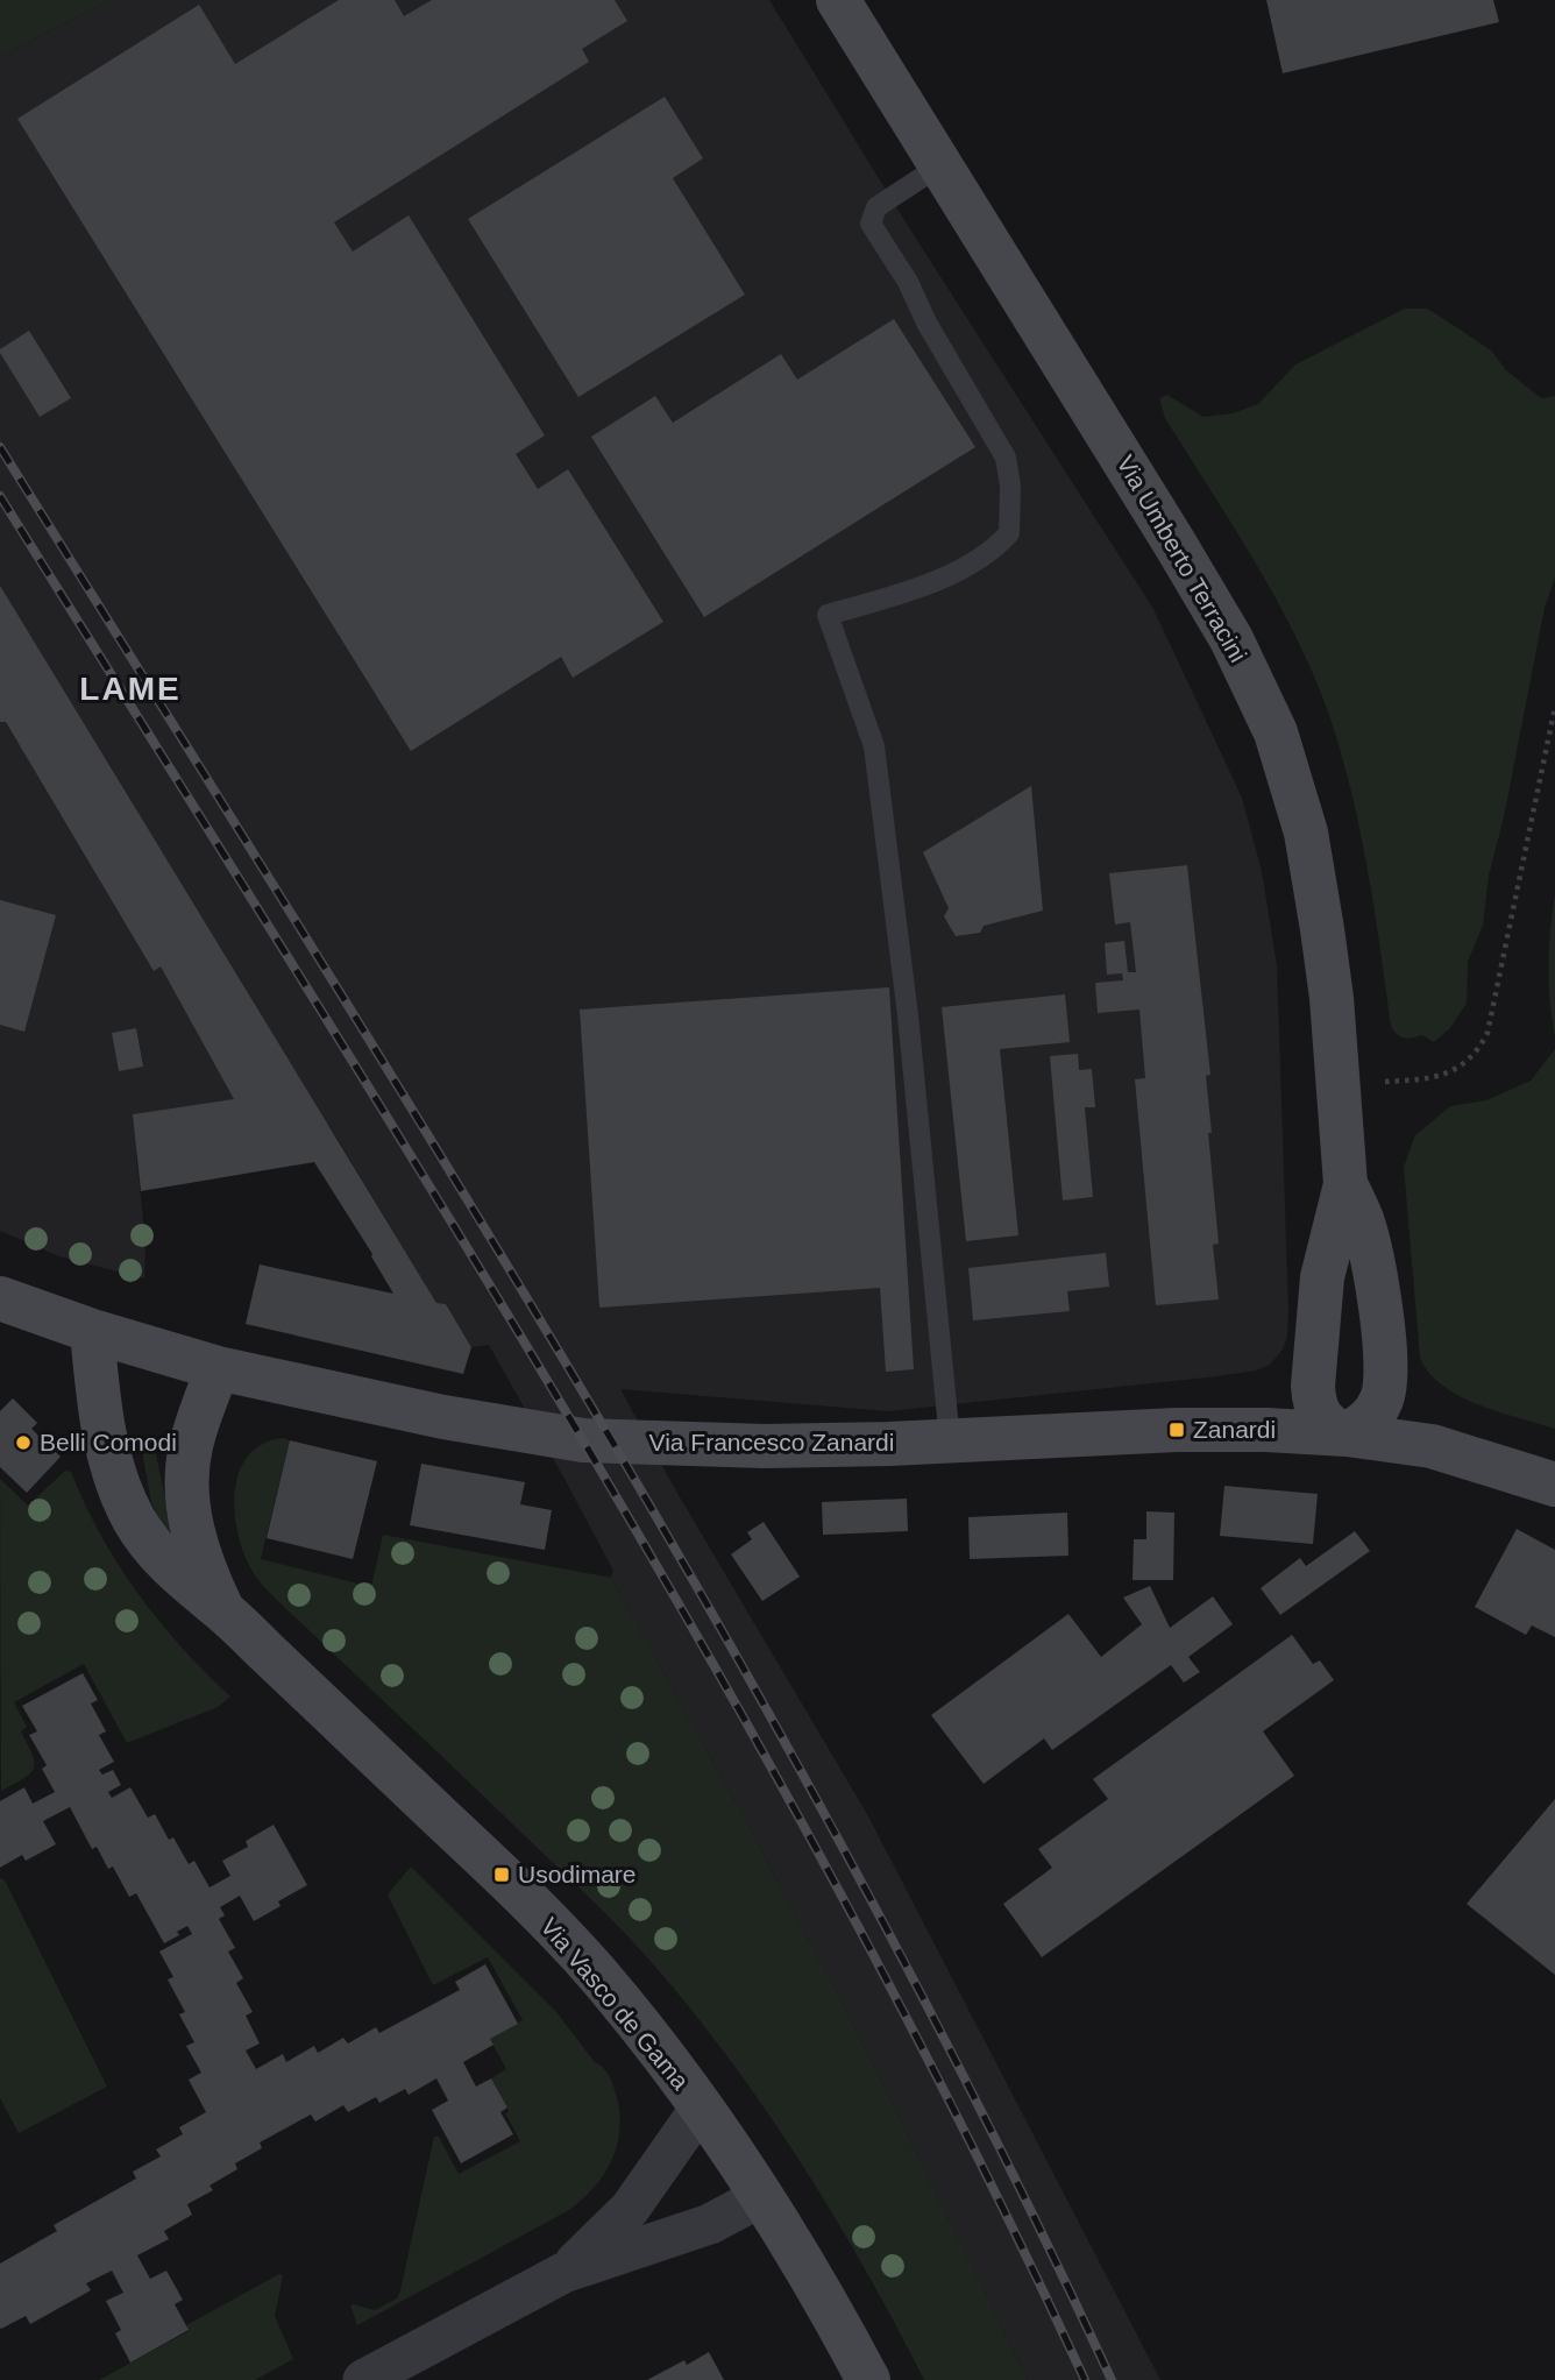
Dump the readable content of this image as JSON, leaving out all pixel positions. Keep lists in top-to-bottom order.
{
  "streets": {
    "street": ["Via Umberto Terracini", "Via Francesco Zanardi", "Via Vasco de Gama"]
  },
  "crossings": [
    ["Via Umberto Terracini", "Via Francesco Zanardi"],
    ["Via Francesco Zanardi", "Via Vasco de Gama"]
  ],
  "districts": ["LAME"],
  "places": {
    "transit": ["Zanardi", "Usodimare"],
    "other": ["Belli Comodi"]
  }
}
